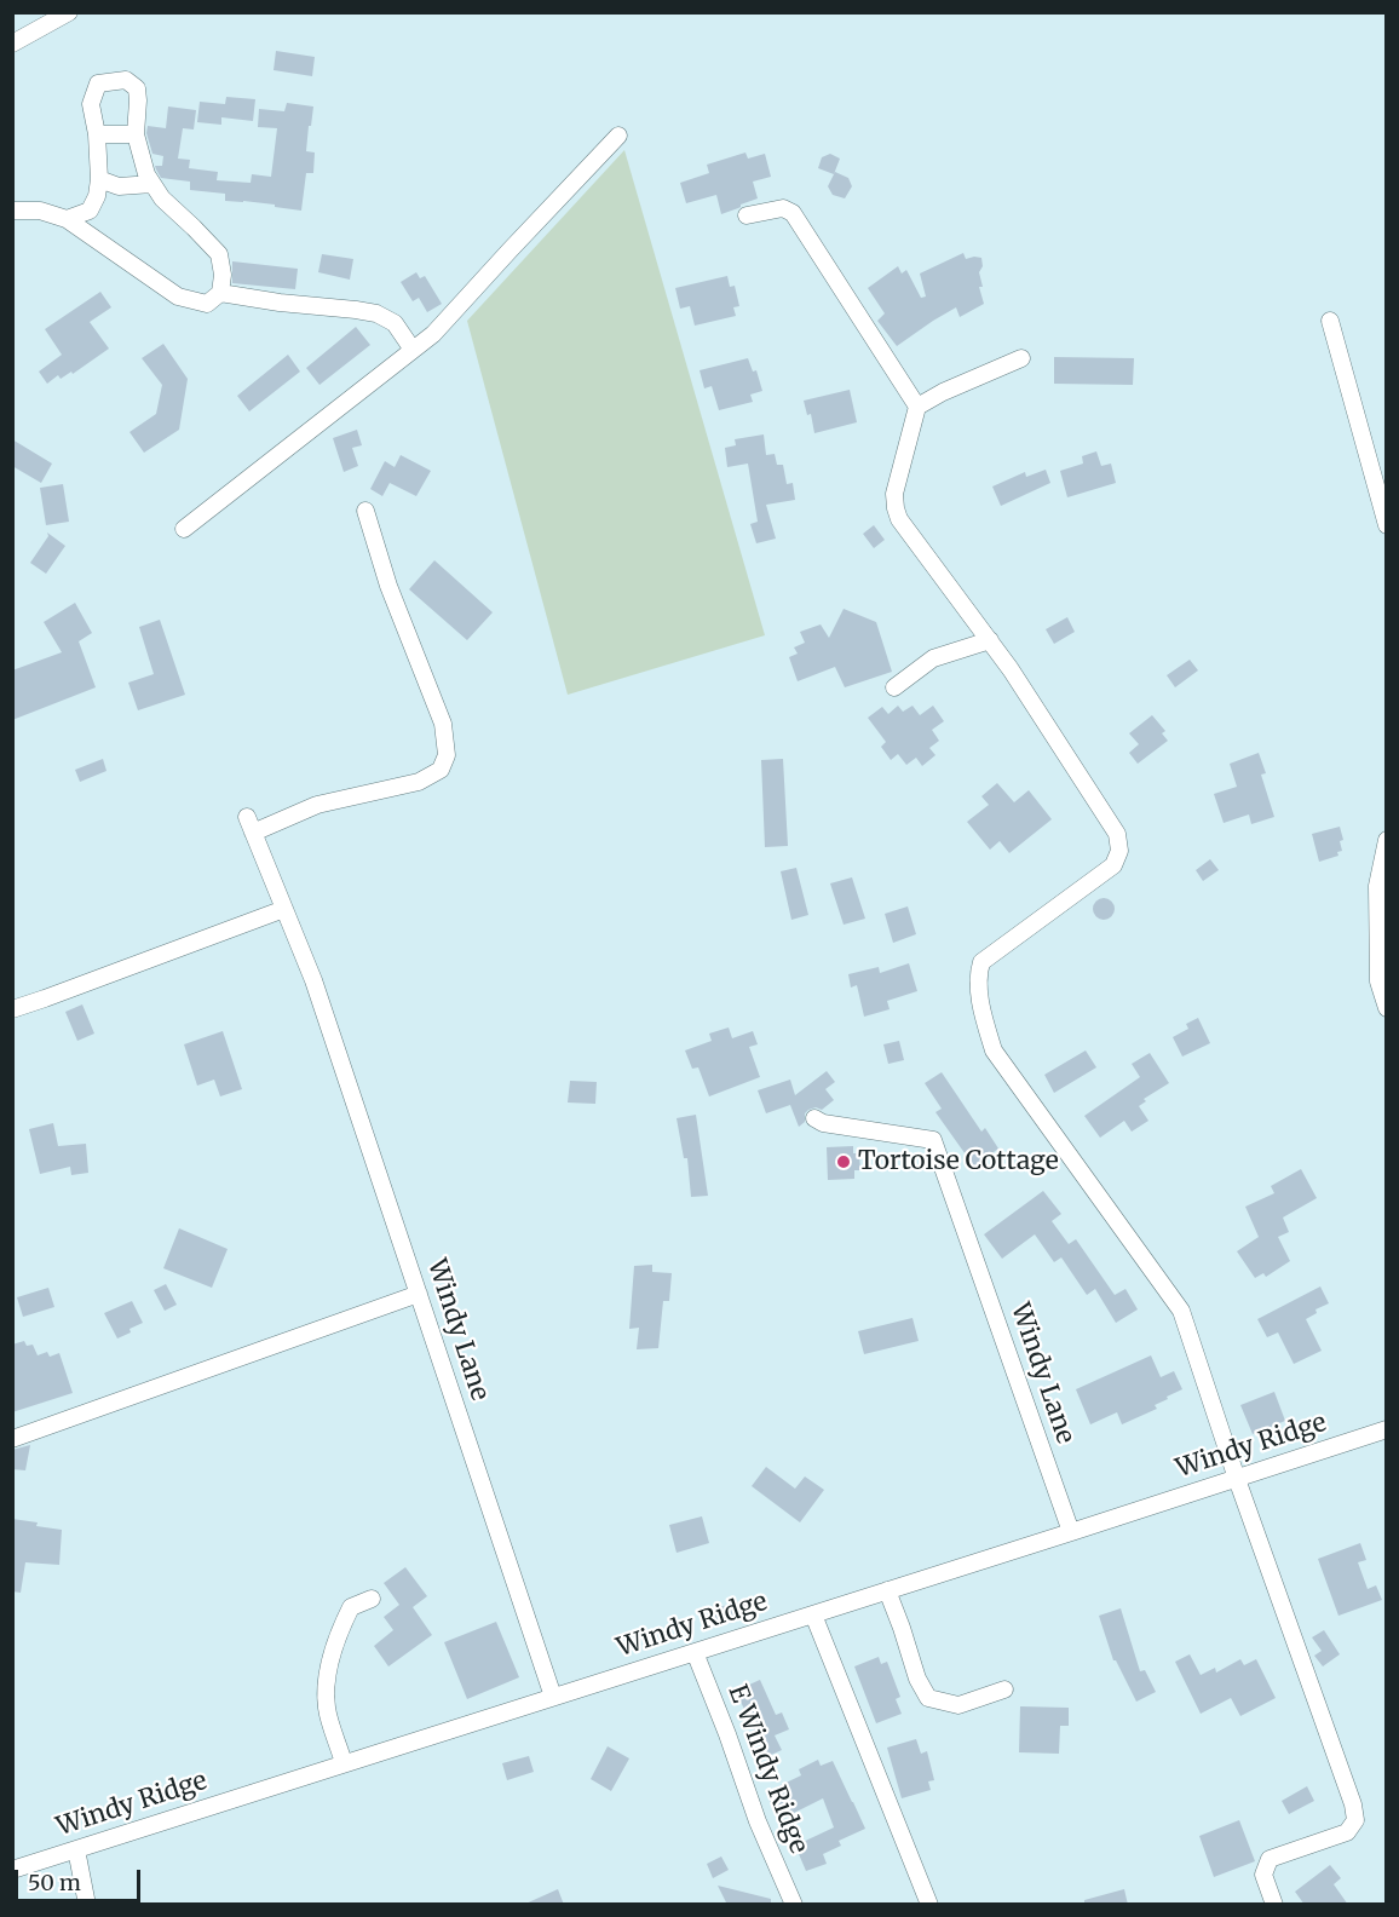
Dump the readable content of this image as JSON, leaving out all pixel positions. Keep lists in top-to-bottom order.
{
  "streets": {
    "street": ["Windy Lane", "Windy Ridge", "E Windy Ridge"]
  },
  "crossings": [
    ["Windy Lane", "Windy Ridge"],
    ["Windy Ridge", "E Windy Ridge"]
  ],
  "places": ["Tortoise Cottage"],
  "scale_bar": "50 m"
}
